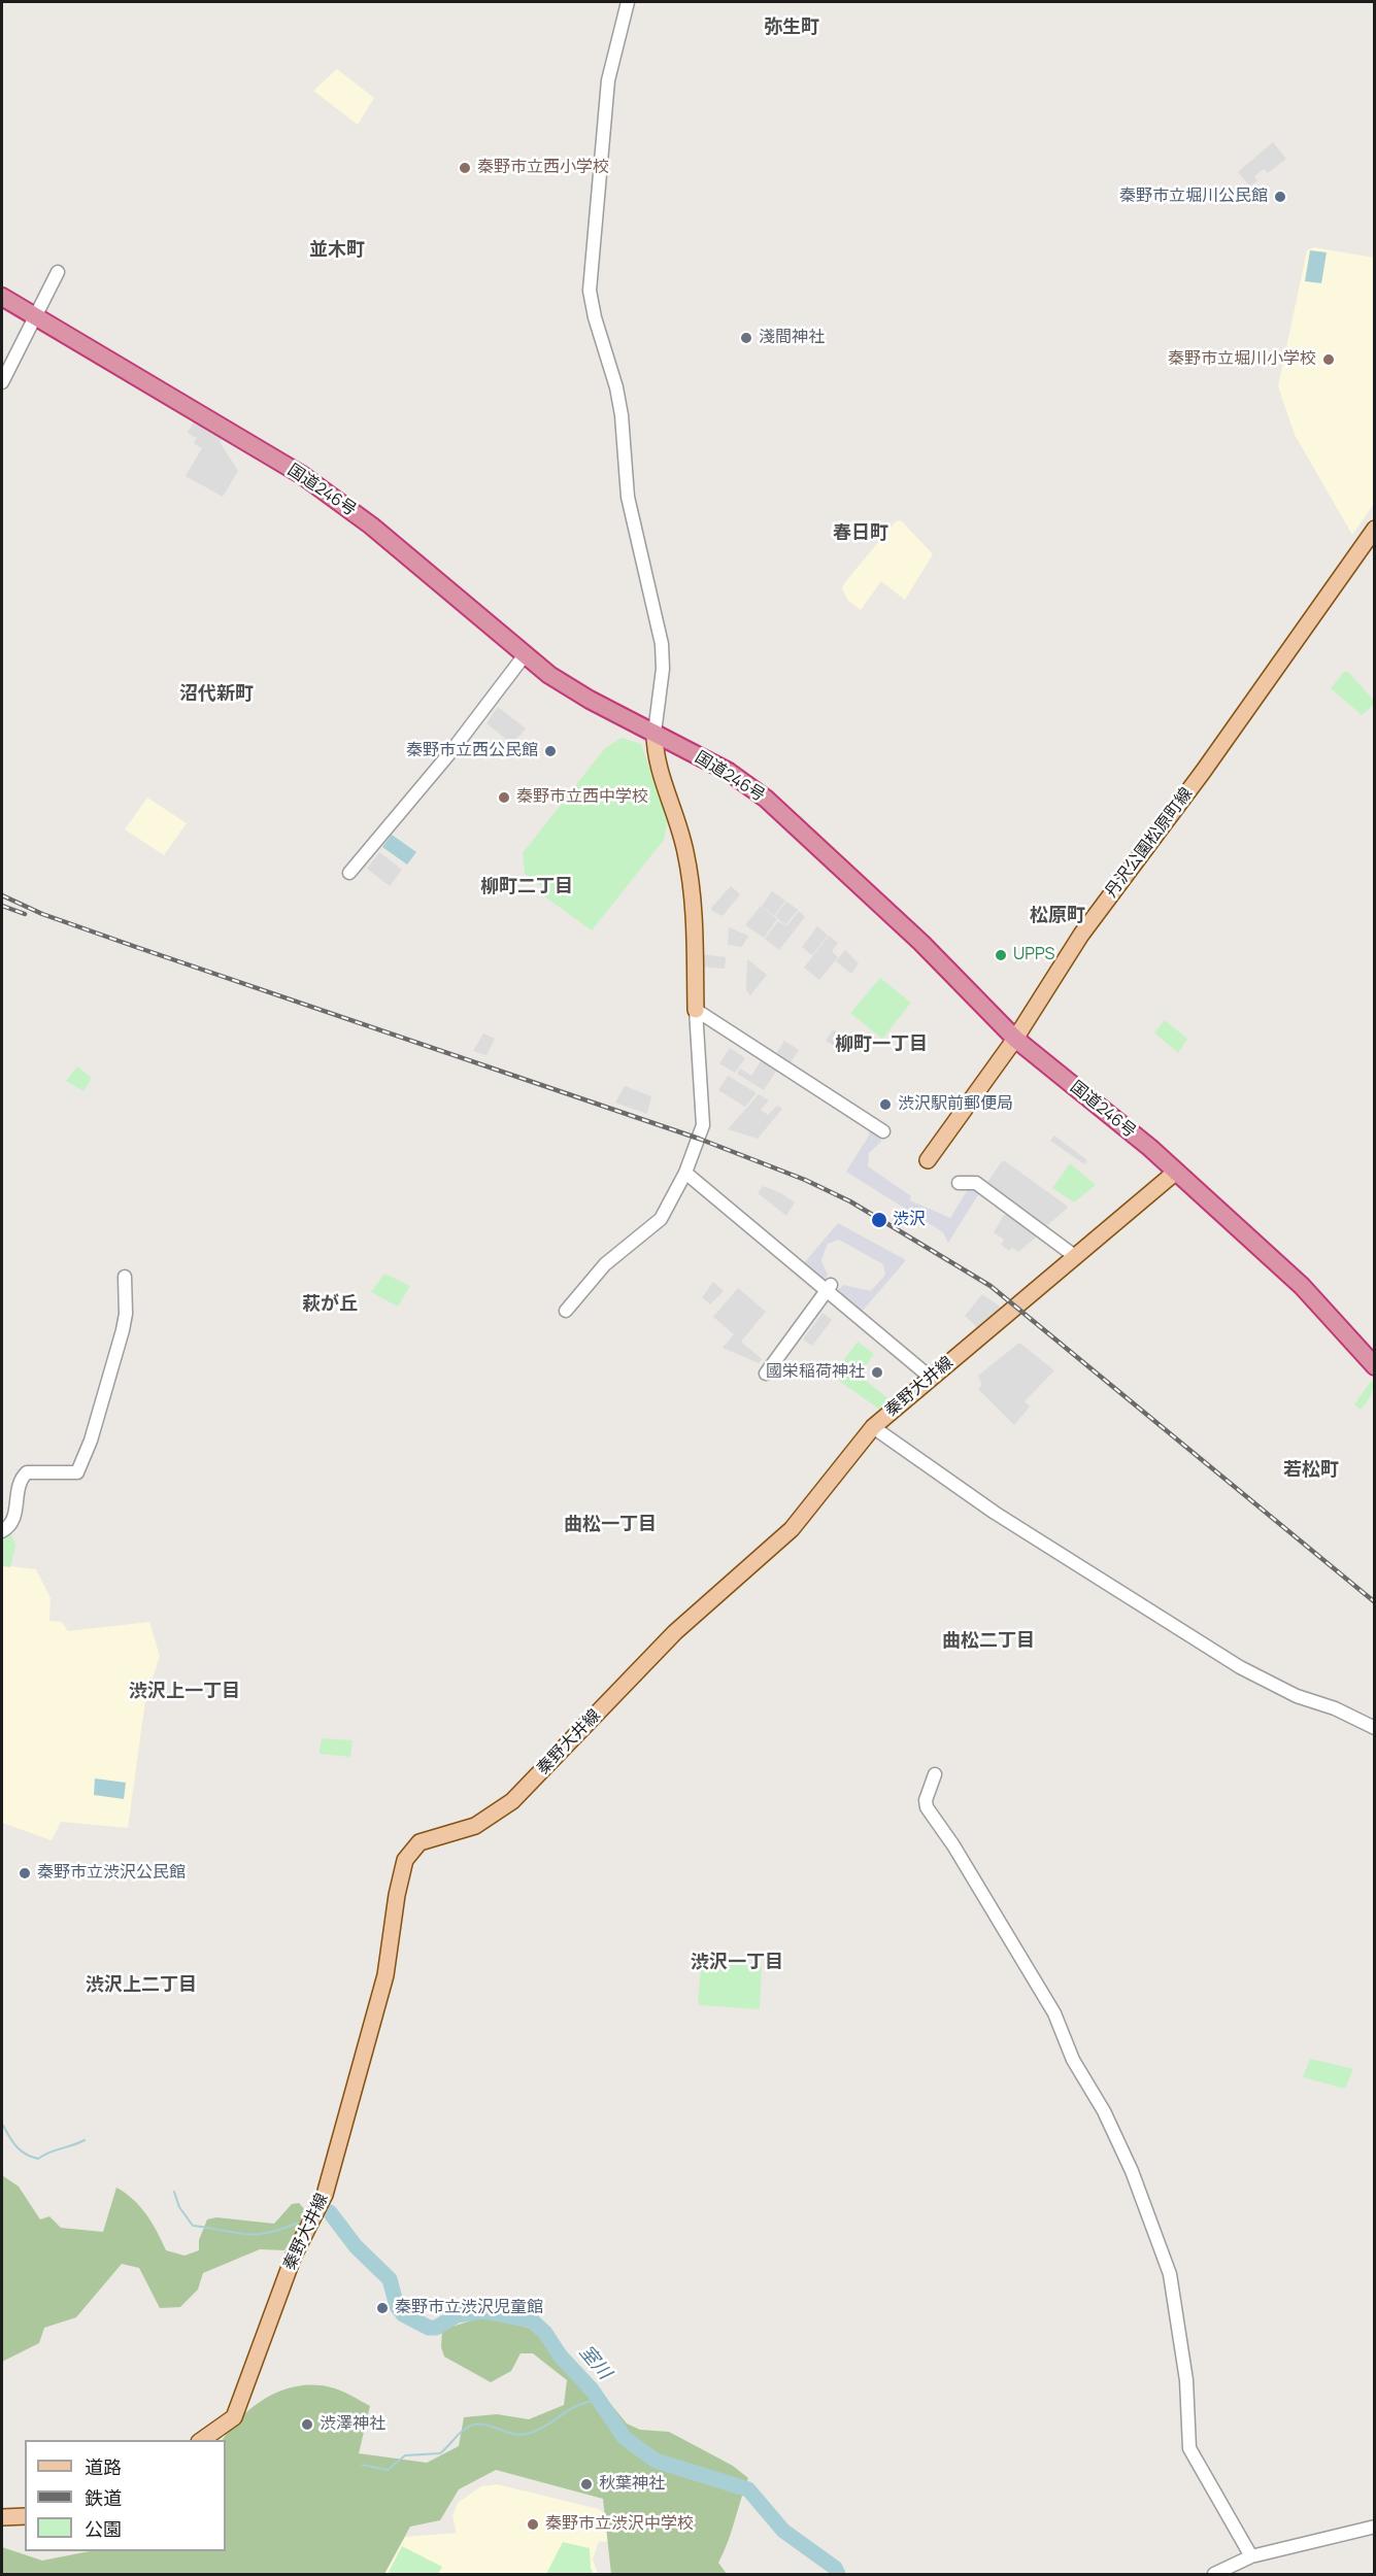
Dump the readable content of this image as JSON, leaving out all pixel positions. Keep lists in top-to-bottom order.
{
  "streets": {
    "highway": ["国道246号"],
    "main road": ["丹沢公園松原町線", "秦野大井線"]
  },
  "crossings": [
    ["国道246号", "丹沢公園松原町線"],
    ["国道246号", "秦野大井線"]
  ],
  "districts": [
    "弥生町",
    "並木町",
    "春日町",
    "沼代新町",
    "柳町二丁目",
    "松原町",
    "柳町一丁目",
    "萩が丘",
    "若松町",
    "曲松一丁目",
    "曲松二丁目",
    "渋沢上一丁目",
    "渋沢一丁目",
    "渋沢上二丁目"
  ],
  "water": ["室川"],
  "places": [
    "秦野市立西小学校",
    "秦野市立堀川公民館",
    "淺間神社",
    "秦野市立堀川小学校",
    "秦野市立西公民館",
    "秦野市立西中学校",
    "UPPS",
    "渋沢駅前郵便局",
    "渋沢",
    "國栄稲荷神社",
    "秦野市立渋沢公民館",
    "秦野市立渋沢児童館",
    "渋澤神社",
    "秋葉神社",
    "秦野市立渋沢中学校"
  ],
  "legend": ["道路", "鉄道", "公園"]
}
